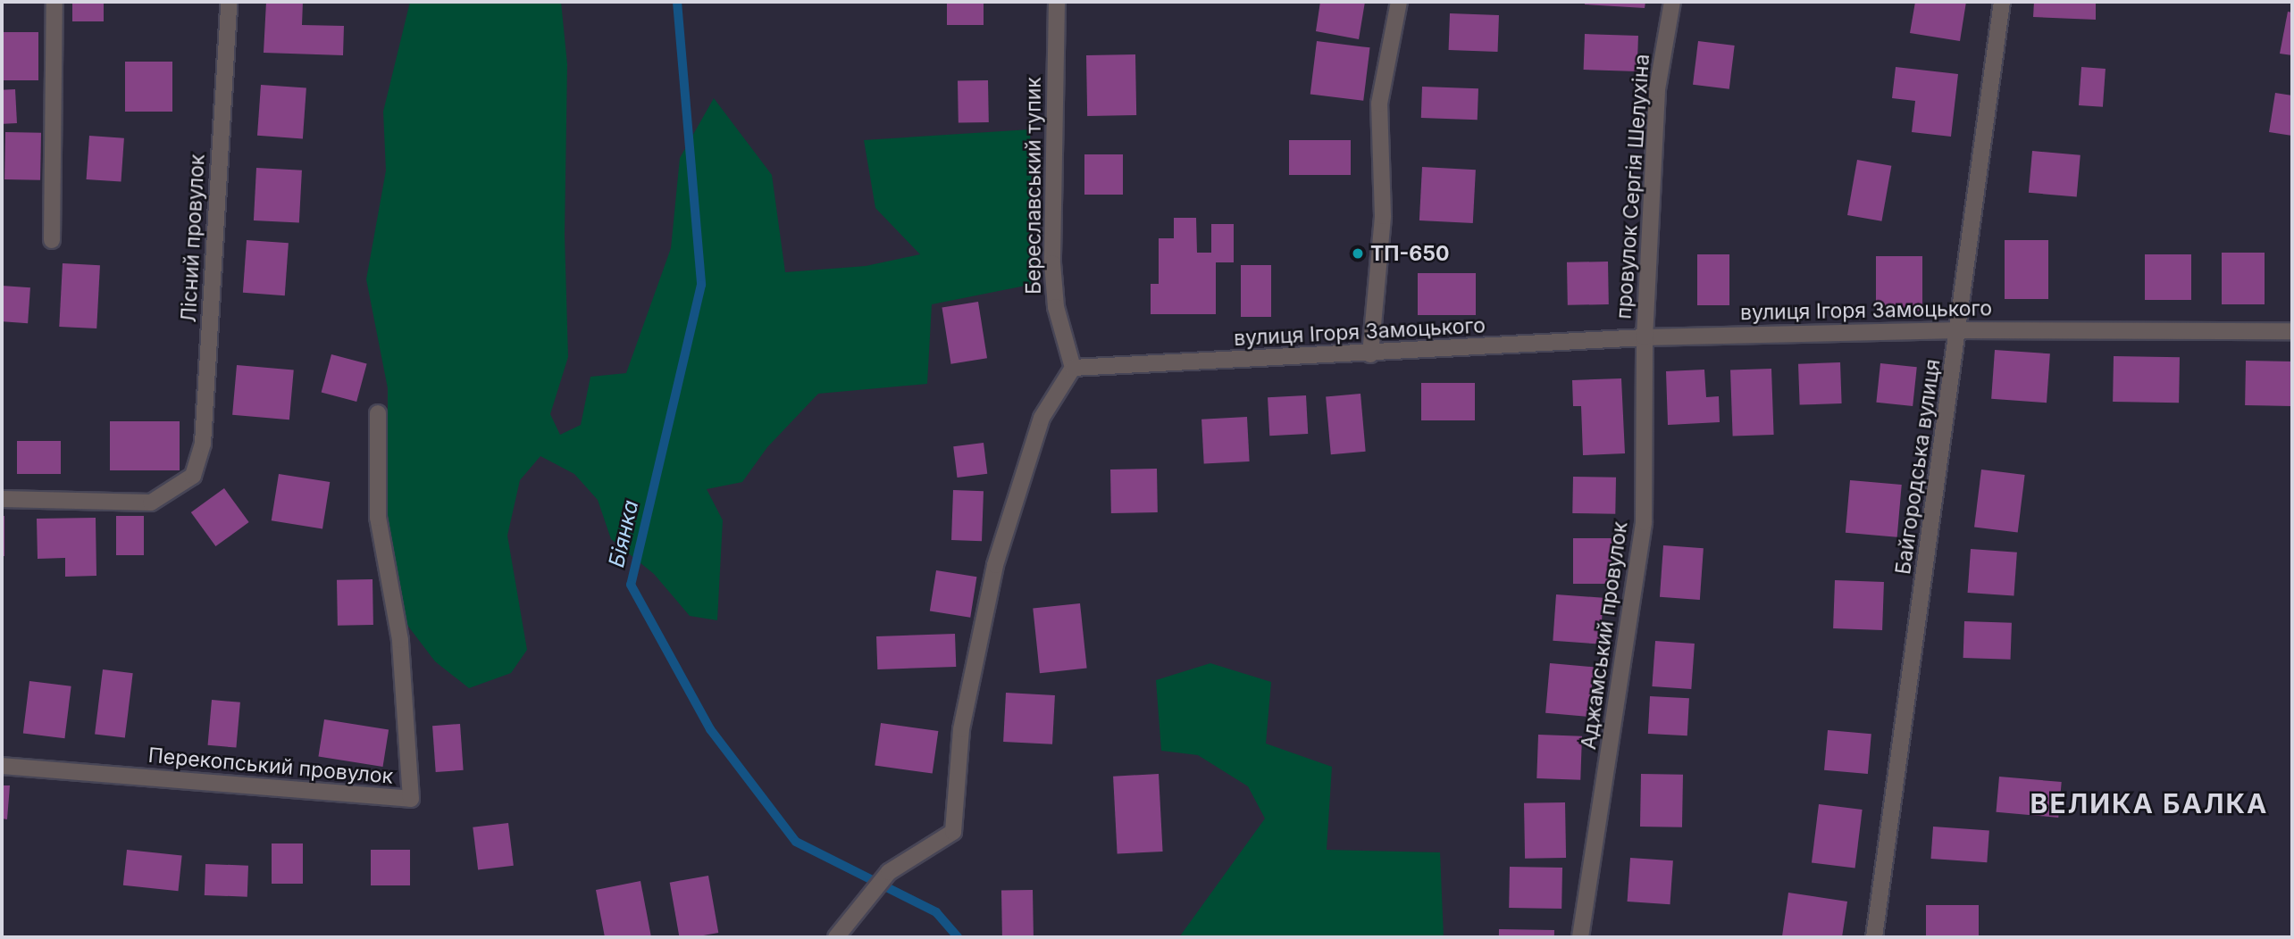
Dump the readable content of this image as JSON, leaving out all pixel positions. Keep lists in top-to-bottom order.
{
  "streets": {
    "street": [
      "Береславський тупик",
      "провулок Сергія Шелухіна",
      "Лісний провулок",
      "вулиця Ігоря Замоцького",
      "Байгородська вулиця",
      "Аджамський провулок",
      "Перекопський провулок"
    ]
  },
  "crossings": [
    ["Береславський тупик", "вулиця Ігоря Замоцького"],
    ["провулок Сергія Шелухіна", "вулиця Ігоря Замоцького"],
    ["провулок Сергія Шелухіна", "Аджамський провулок"],
    ["вулиця Ігоря Замоцького", "Байгородська вулиця"],
    ["вулиця Ігоря Замоцького", "Аджамський провулок"]
  ],
  "districts": ["ВЕЛИКА БАЛКА"],
  "water": ["Біянка"],
  "places": ["ТП-650"]
}
